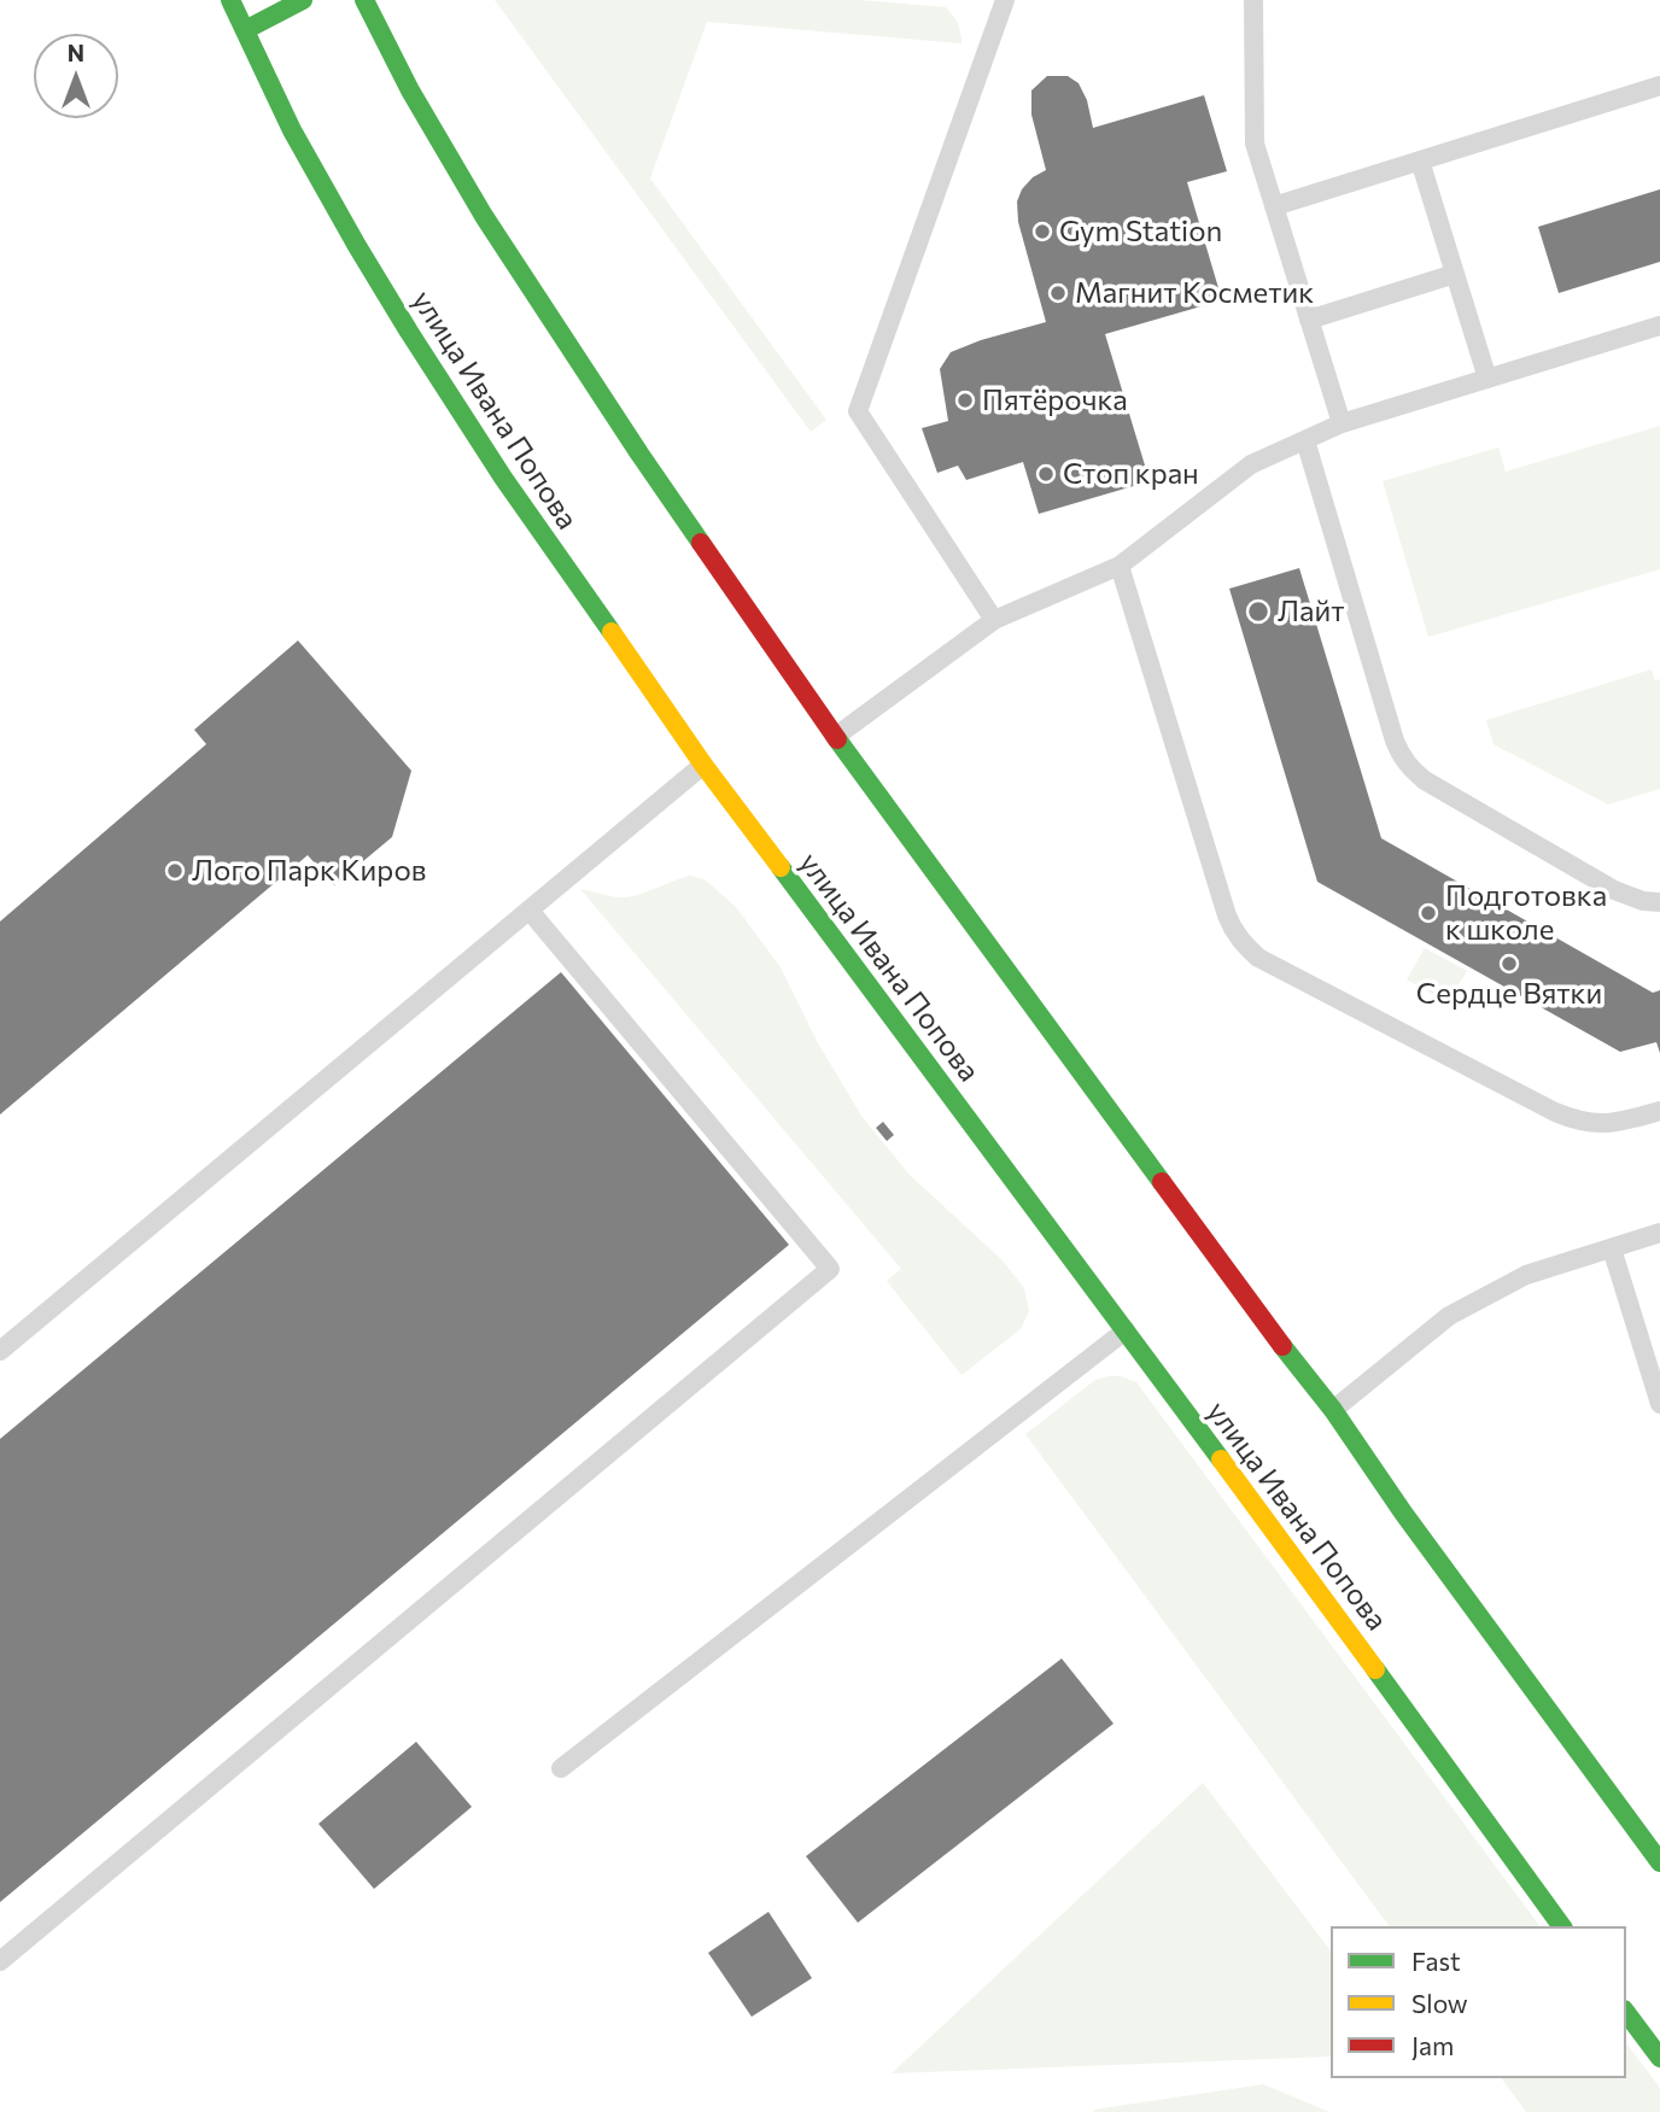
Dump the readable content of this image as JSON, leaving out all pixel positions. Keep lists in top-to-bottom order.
{
  "streets": {
    "main road": ["улица Ивана Попова"]
  },
  "places": [
    "Gym Station",
    "Магнит Косметик",
    "Пятёрочка",
    "Стоп кран",
    "Лайт",
    "Лого Парк Киров",
    "Подготовка к школе",
    "Сердце Вятки"
  ],
  "legend": ["Fast", "Slow", "Jam"],
  "north": "top"
}
